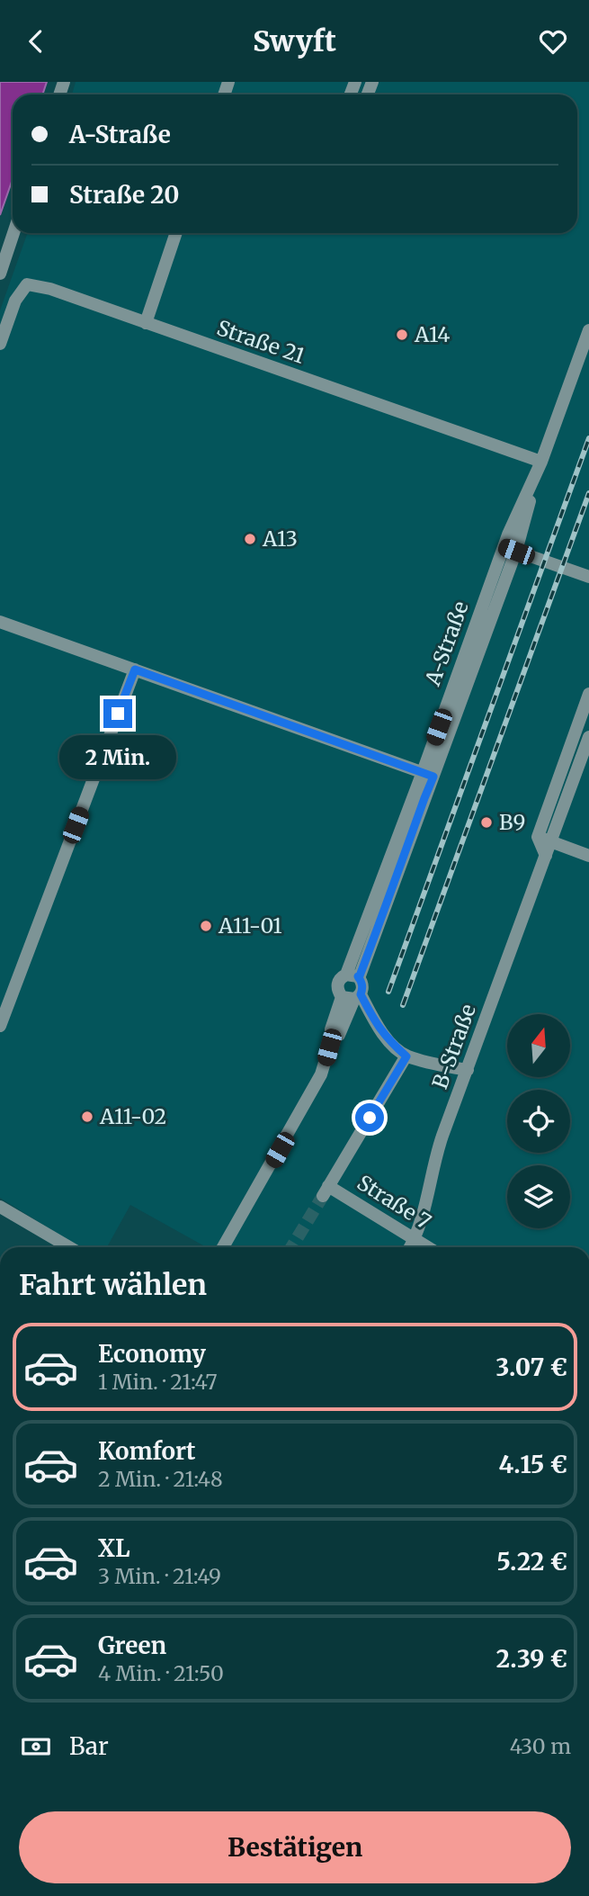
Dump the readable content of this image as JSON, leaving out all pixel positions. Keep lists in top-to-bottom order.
{
  "streets": {
    "street": [
      "Straße 21",
      "A-Straße",
      "B-Straße",
      "Straße 7"
    ]
  },
  "crossings": [
    ["Straße 21", "A-Straße"],
    ["B-Straße", "Straße 7"]
  ],
  "places": [
    "A14",
    "A13",
    "B9",
    "A11-01",
    "A11-02"
  ],
  "north": "top",
  "page": {
    "header": "Swyft",
    "banner": ["A-Straße", "Straße 20"],
    "bubble": "2 Min.",
    "heading": "Fahrt wählen",
    "list": [
      {
        "name": "Economy",
        "note": "1 Min. · 21:47",
        "value": "3.07 €"
      },
      {
        "name": "Komfort",
        "note": "2 Min. · 21:48",
        "value": "4.15 €"
      },
      {
        "name": "XL",
        "note": "3 Min. · 21:49",
        "value": "5.22 €"
      },
      {
        "name": "Green",
        "note": "4 Min. · 21:50",
        "value": "2.39 €"
      }
    ],
    "pay": ["Bar", "430 m"],
    "buttons": "Bestätigen"
  }
}
